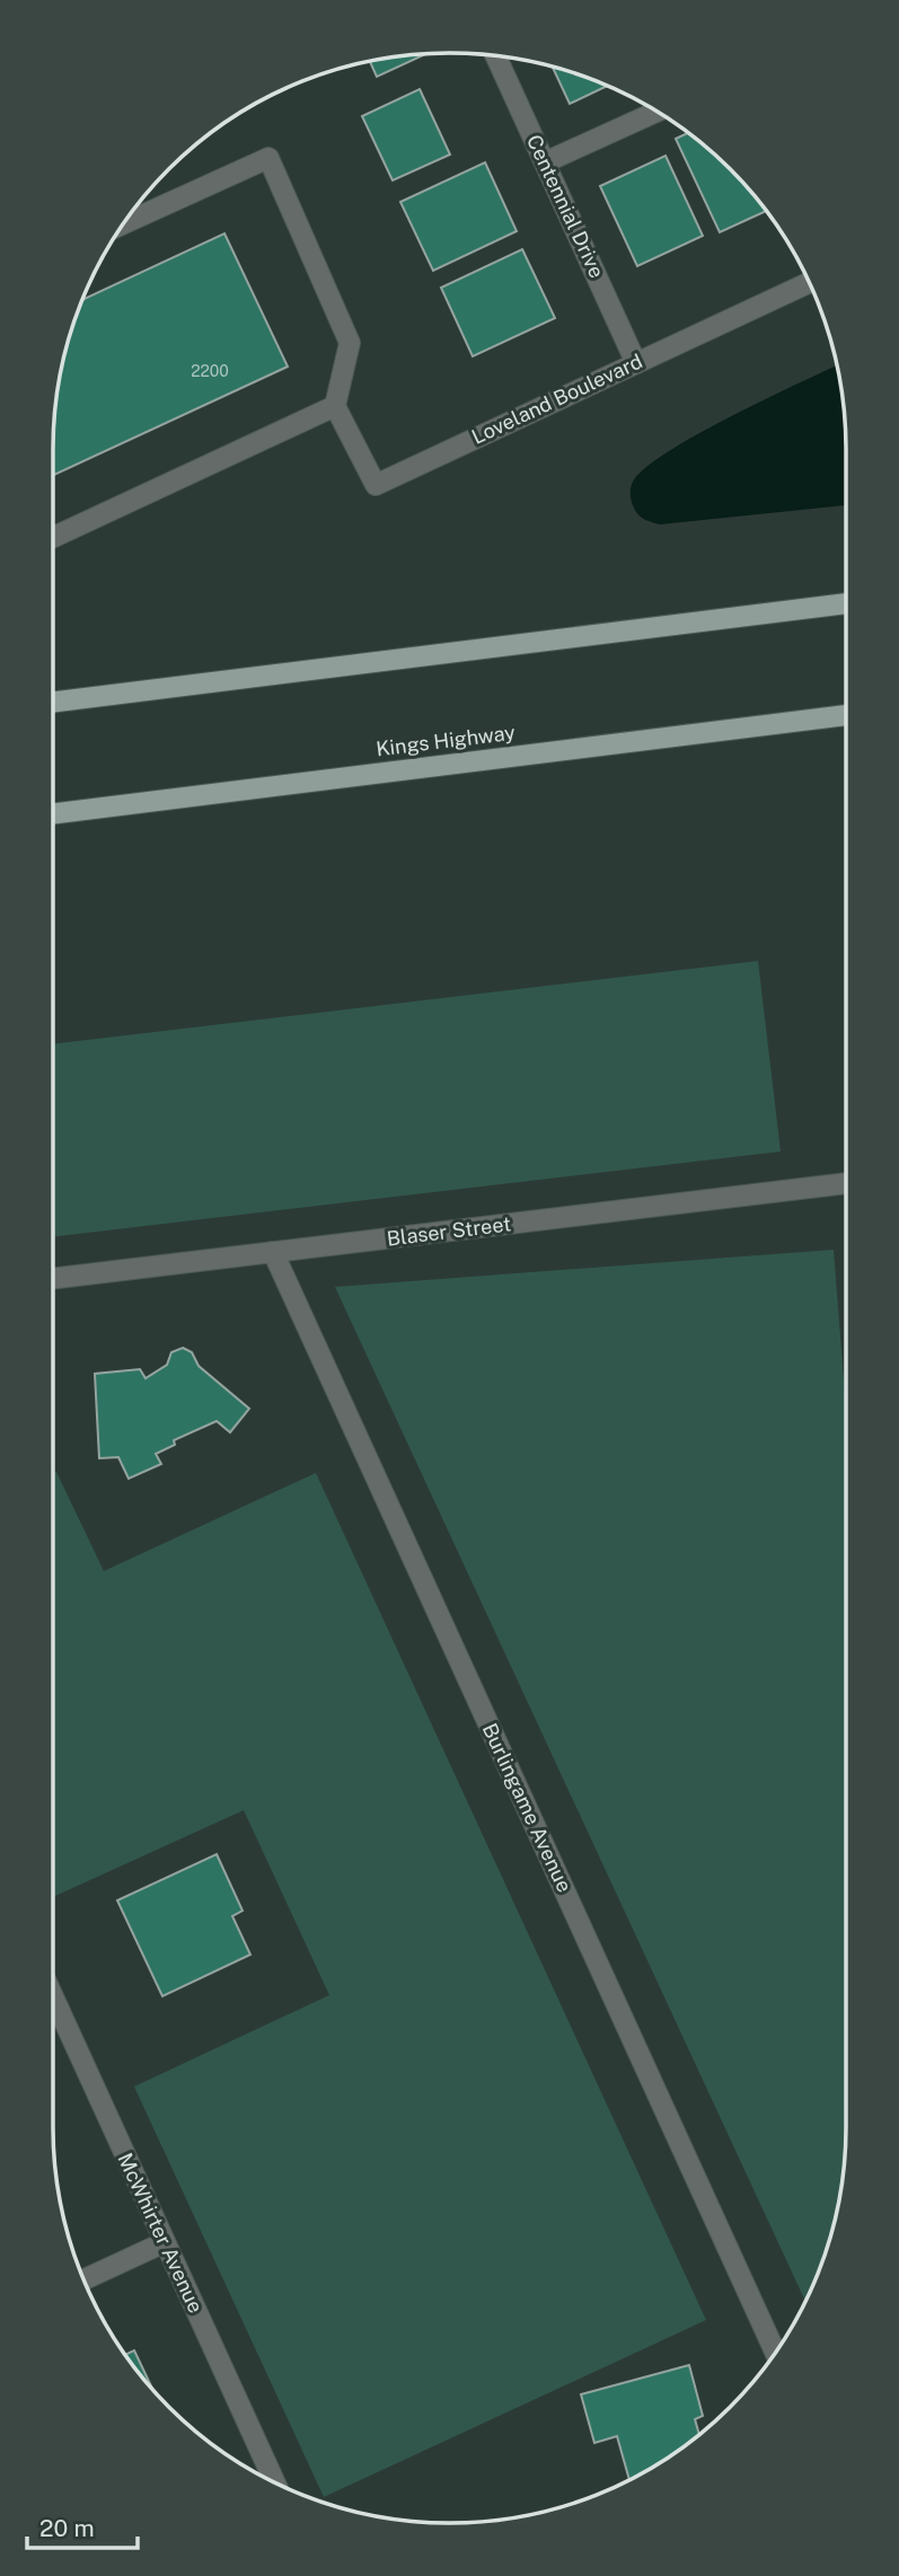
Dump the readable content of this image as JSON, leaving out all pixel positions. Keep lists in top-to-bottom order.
{
  "streets": {
    "main road": ["Kings Highway"],
    "street": [
      "Centennial Drive",
      "Loveland Boulevard",
      "Blaser Street",
      "Burlingame Avenue",
      "McWhirter Avenue"
    ]
  },
  "crossings": [
    ["Centennial Drive", "Loveland Boulevard"],
    ["Blaser Street", "Burlingame Avenue"]
  ],
  "house_numbers": ["2200"],
  "scale_bar": "20 m"
}
